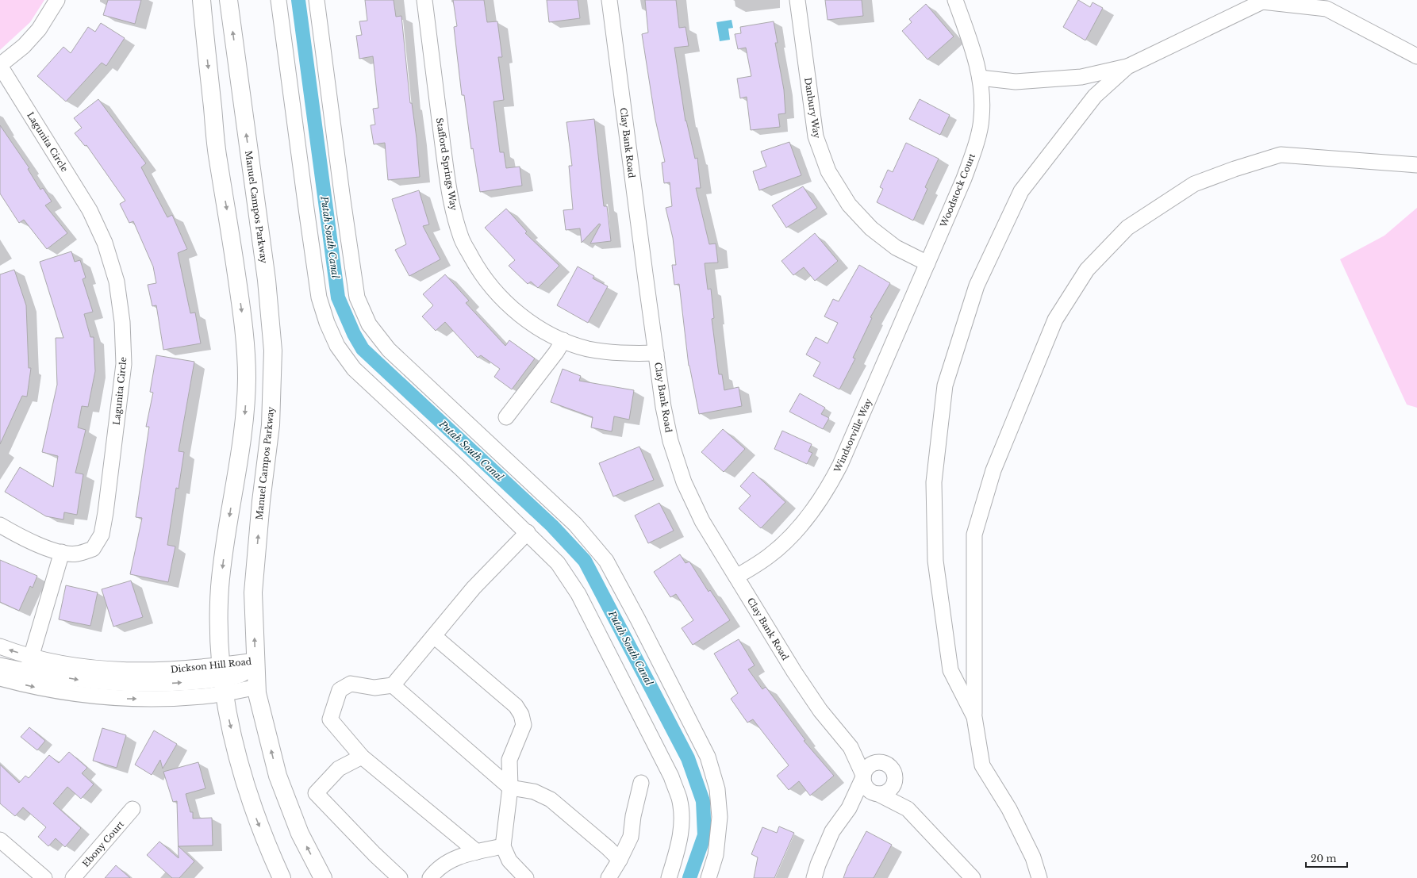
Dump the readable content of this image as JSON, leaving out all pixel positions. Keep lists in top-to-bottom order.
{
  "streets": {
    "main road": ["Manuel Campos Parkway"],
    "street": [
      "Danbury Way",
      "Lagunita Circle",
      "Clay Bank Road",
      "Stafford Springs Way",
      "Woodstock Court",
      "Windsorville Way",
      "Dickson Hill Road",
      "Ebony Court"
    ]
  },
  "crossings": [
    ["Danbury Way", "Woodstock Court"],
    ["Danbury Way", "Windsorville Way"],
    ["Clay Bank Road", "Stafford Springs Way"],
    ["Clay Bank Road", "Windsorville Way"],
    ["Woodstock Court", "Windsorville Way"],
    ["Manuel Campos Parkway", "Dickson Hill Road"]
  ],
  "water": ["Putah South Canal"],
  "scale_bar": "20 m"
}
